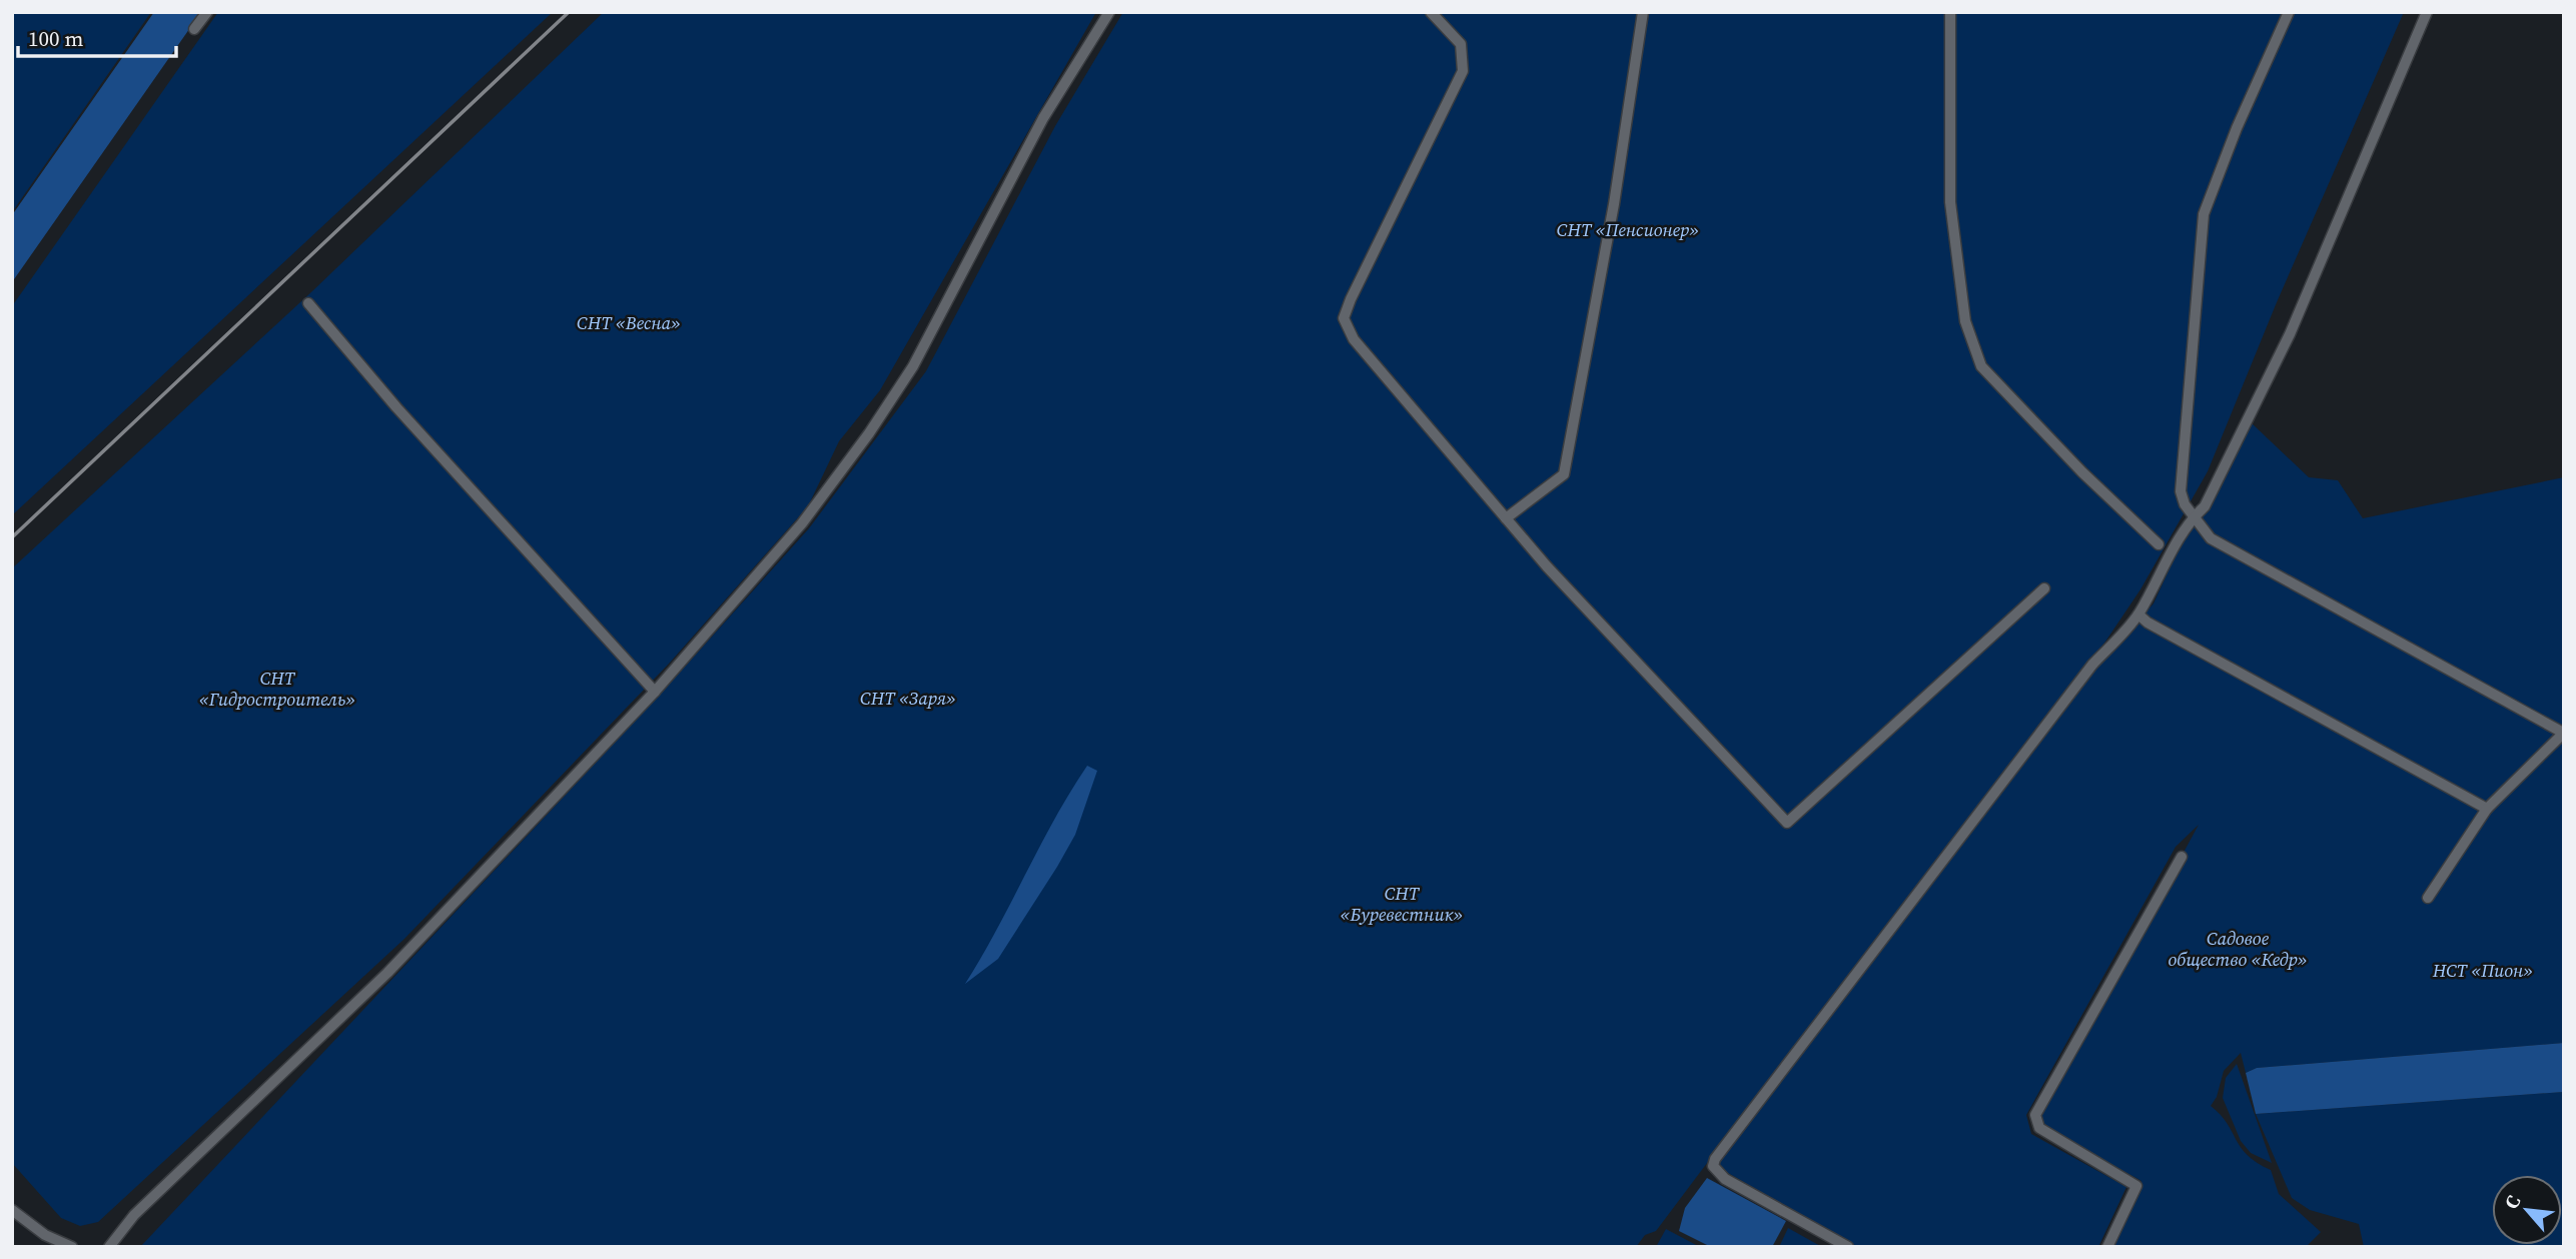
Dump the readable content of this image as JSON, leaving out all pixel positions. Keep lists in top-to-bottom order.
{
  "parks": [
    "СНТ «Пенсионер»",
    "СНТ «Весна»",
    "СНТ «Гидростроитель»",
    "СНТ «Заря»",
    "СНТ «Буревестник»",
    "Садовое общество «Кедр»",
    "НСТ «Пион»"
  ],
  "scale_bar": "100 m",
  "north": "top left"
}
